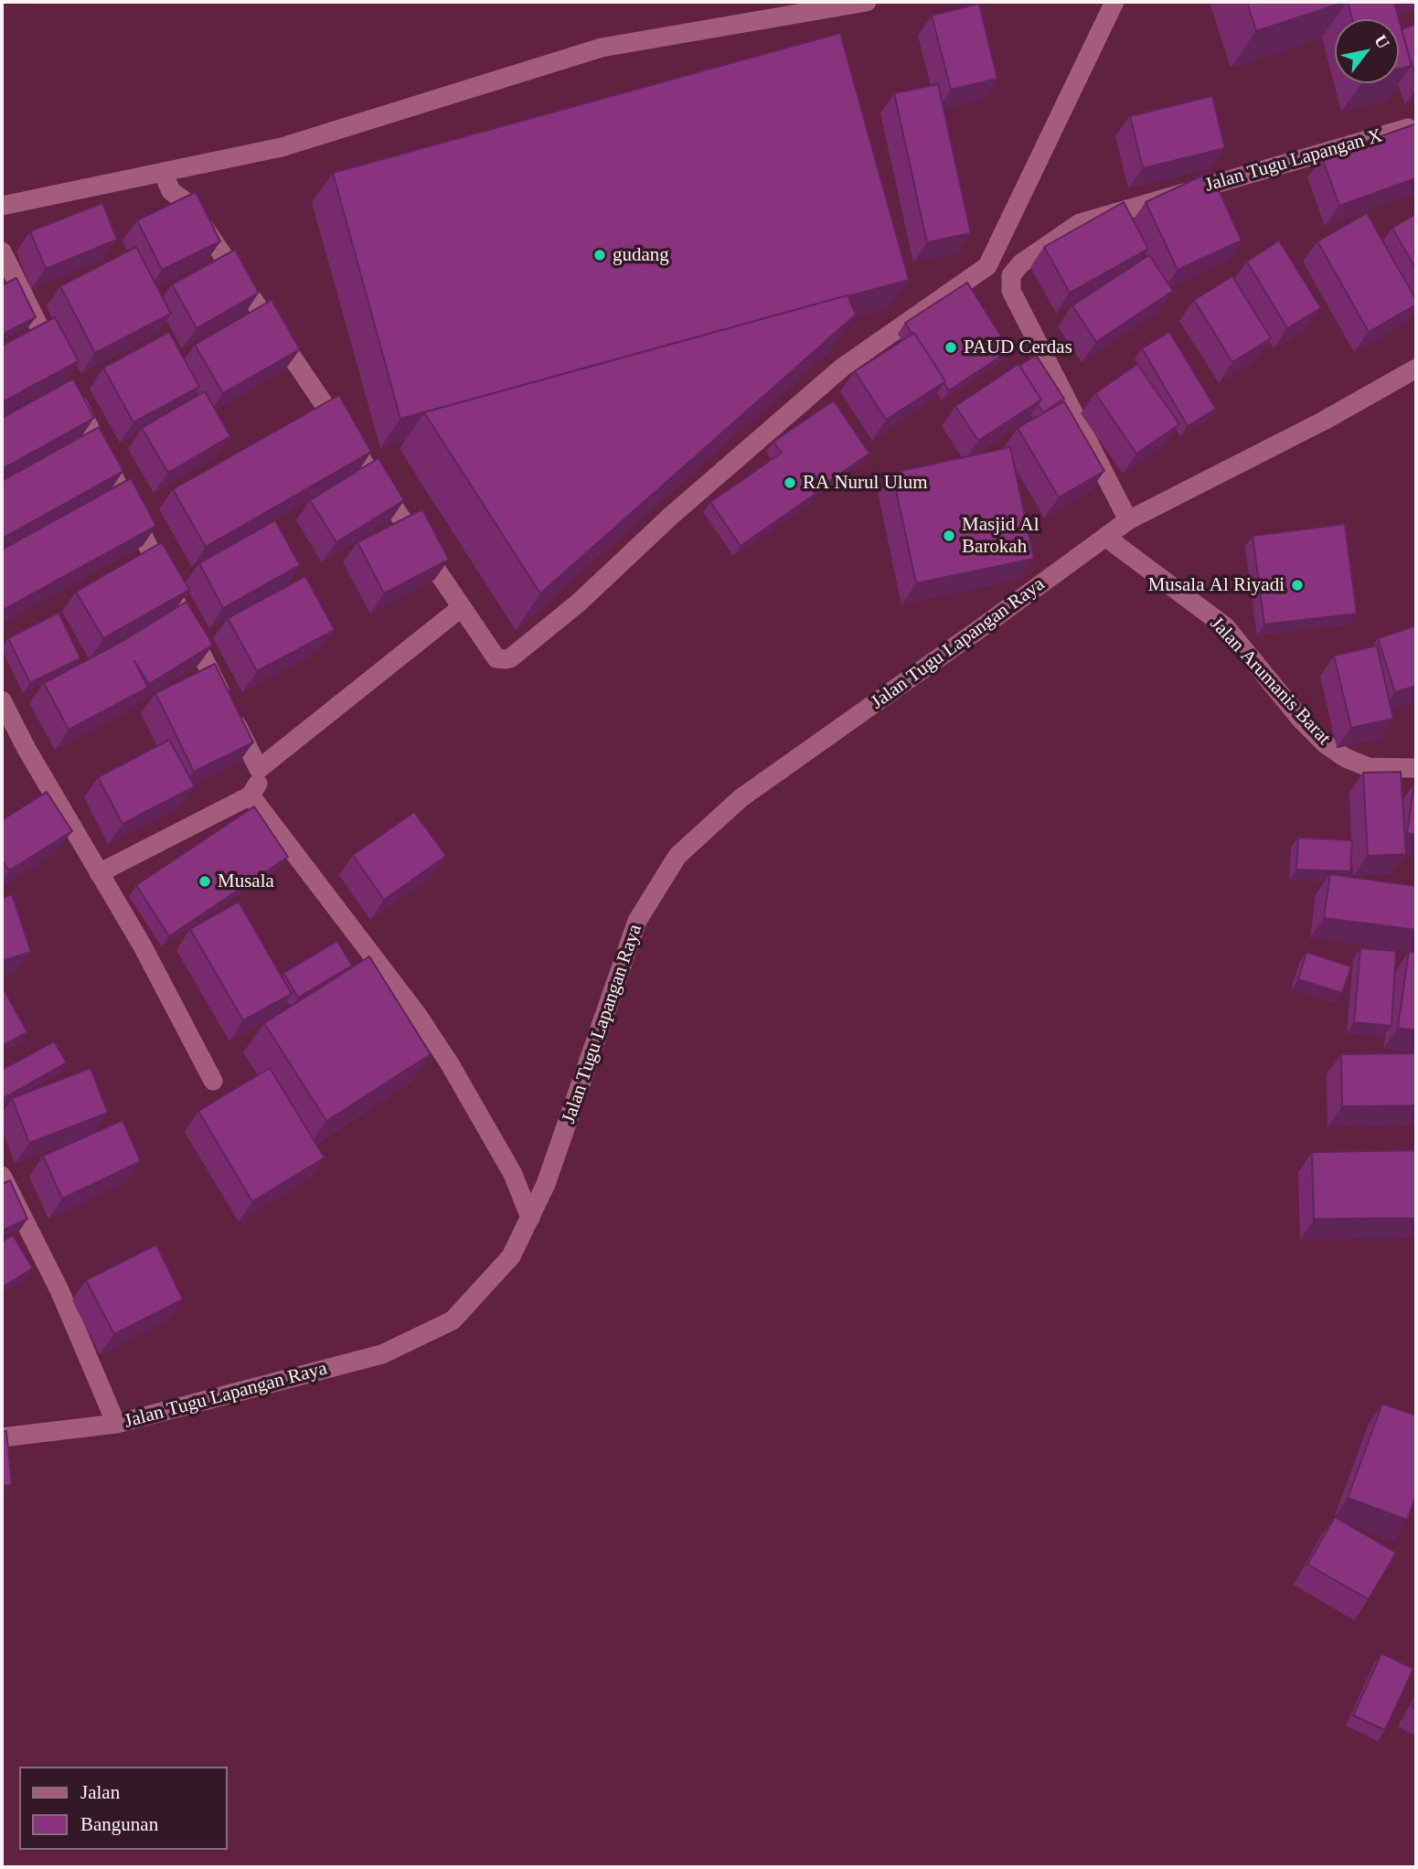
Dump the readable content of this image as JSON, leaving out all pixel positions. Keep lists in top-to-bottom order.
{
  "streets": {
    "street": ["Jalan Tugu Lapangan X", "Jalan Tugu Lapangan Raya", "Jalan Arumanis Barat"]
  },
  "crossings": [
    ["Jalan Tugu Lapangan X", "Jalan Tugu Lapangan Raya"],
    ["Jalan Tugu Lapangan Raya", "Jalan Arumanis Barat"]
  ],
  "places": [
    "gudang",
    "PAUD Cerdas",
    "RA Nurul Ulum",
    "Masjid Al Barokah",
    "Musala Al Riyadi",
    "Musala"
  ],
  "legend": ["Jalan", "Bangunan"],
  "north": "top right"
}
